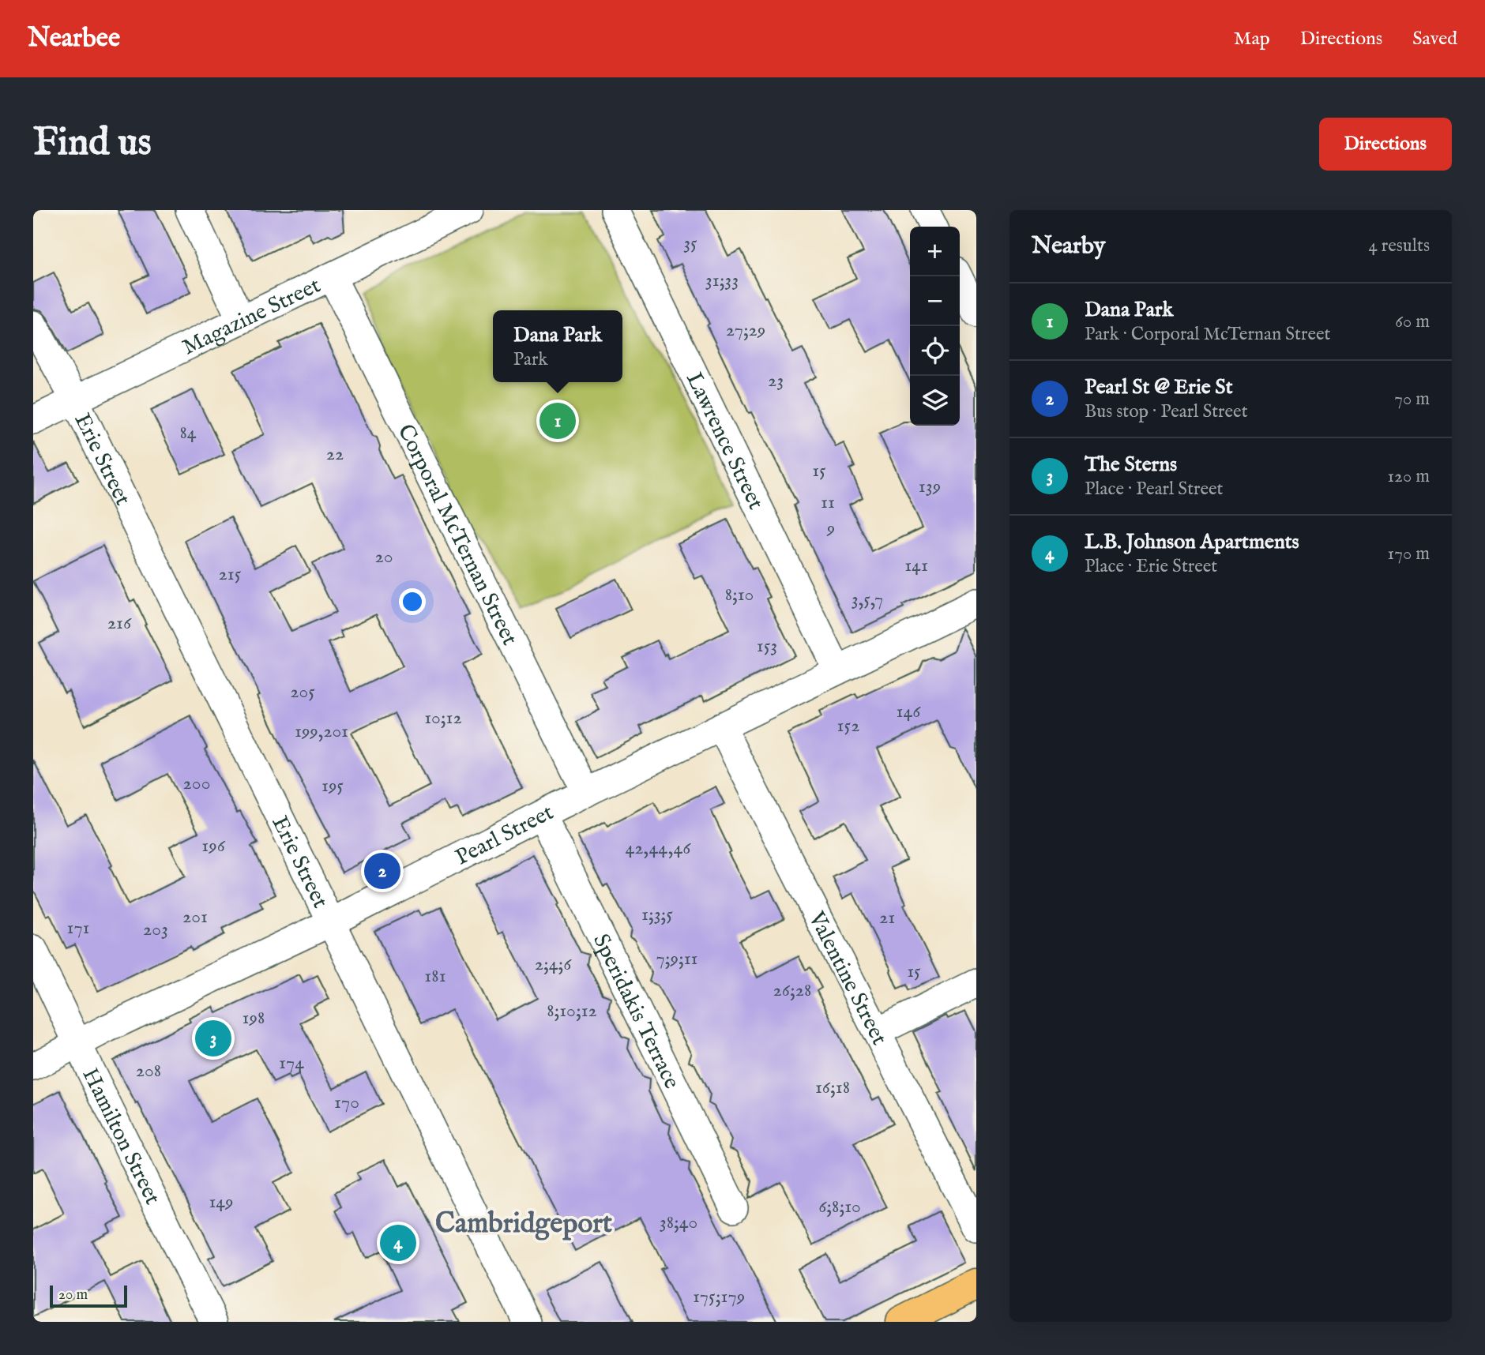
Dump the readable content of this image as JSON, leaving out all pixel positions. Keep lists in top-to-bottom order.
{
  "streets": {
    "street": [
      "Magazine Street",
      "Lawrence Street",
      "Erie Street",
      "Corporal McTernan Street",
      "Pearl Street",
      "Valentine Street",
      "Speridakis Terrace",
      "Hamilton Street"
    ]
  },
  "crossings": [
    ["Magazine Street", "Erie Street"],
    ["Magazine Street", "Corporal McTernan Street"],
    ["Lawrence Street", "Pearl Street"],
    ["Erie Street", "Pearl Street"],
    ["Corporal McTernan Street", "Pearl Street"],
    ["Pearl Street", "Valentine Street"],
    ["Pearl Street", "Speridakis Terrace"],
    ["Pearl Street", "Hamilton Street"]
  ],
  "districts": ["Cambridgeport"],
  "house_numbers": [
    "35",
    "31;33",
    "27;29",
    "23",
    "84",
    "22",
    "15",
    "139",
    "11",
    "9",
    "20",
    "141",
    "215",
    "8;10",
    "3,5,7",
    "216",
    "153",
    "205",
    "146",
    "10;12",
    "152",
    "199,201",
    "200",
    "195",
    "196",
    "42,44,46",
    "1;3;5",
    "201",
    "21",
    "171",
    "203",
    "7;9;11",
    "2;4;6",
    "15",
    "181",
    "26;28",
    "8;10;12",
    "198",
    "174",
    "208",
    "16;18",
    "170",
    "149",
    "6;8;10",
    "38;40",
    "175;179"
  ],
  "scale_bar": "20 m",
  "page": {
    "header": "Nearbee",
    "nav": ["Map", "Directions", "Saved"],
    "buttons": "Directions",
    "title": "Find us",
    "heading": ["Nearby", "4 results"],
    "map_buttons": ["+", "−"],
    "list": [
      {
        "mark": "1",
        "name": "Dana Park",
        "note": "Park · Corporal McTernan Street",
        "value": "60 m"
      },
      {
        "mark": "2",
        "name": "Pearl St @ Erie St",
        "note": "Bus stop · Pearl Street",
        "value": "70 m"
      },
      {
        "mark": "3",
        "name": "The Sterns",
        "note": "Place · Pearl Street",
        "value": "120 m"
      },
      {
        "mark": "4",
        "name": "L.B. Johnson Apartments",
        "note": "Place · Erie Street",
        "value": "170 m"
      }
    ],
    "popup": ["Dana Park", "Park"],
    "pins": [
      "1",
      "2",
      "3",
      "4"
    ],
    "scale": "20 m"
  }
}
